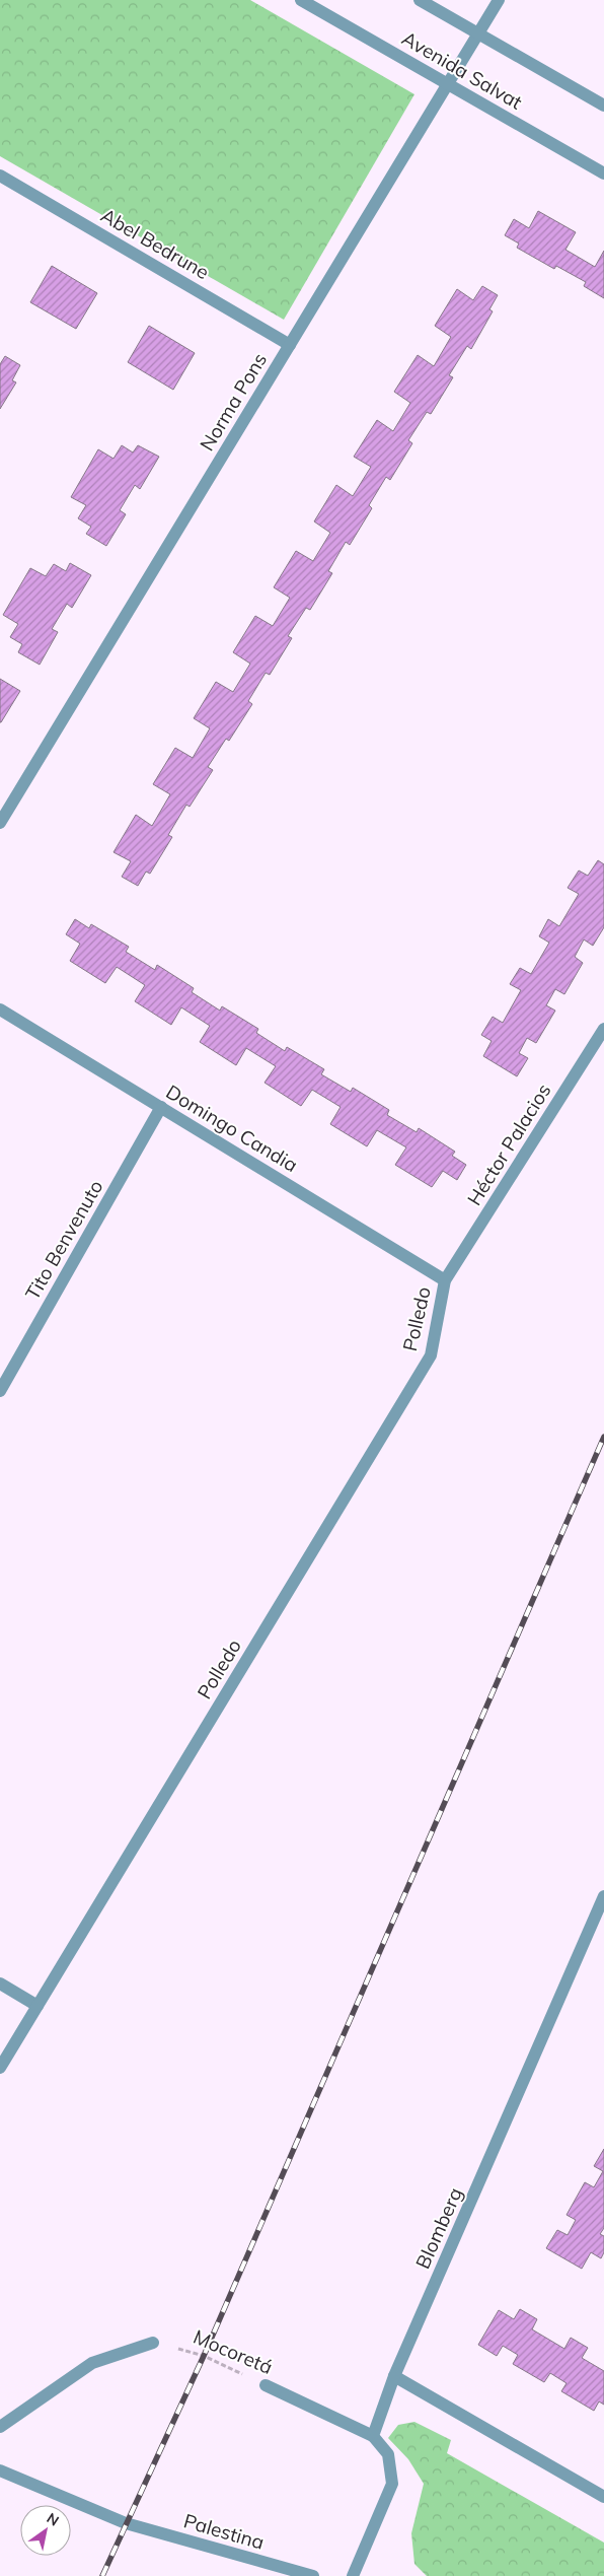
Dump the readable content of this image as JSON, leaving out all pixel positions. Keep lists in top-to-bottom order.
{
  "streets": {
    "street": [
      "Avenida Salvat",
      "Abel Bedrune",
      "Norma Pons",
      "Domingo Candia",
      "Héctor Palacios",
      "Tito Benvenuto",
      "Polledo",
      "Blomberg",
      "Mocoretá",
      "Palestina"
    ]
  },
  "crossings": [
    ["Avenida Salvat", "Norma Pons"],
    ["Abel Bedrune", "Norma Pons"],
    ["Domingo Candia", "Héctor Palacios"],
    ["Domingo Candia", "Tito Benvenuto"],
    ["Domingo Candia", "Polledo"],
    ["Héctor Palacios", "Polledo"],
    ["Blomberg", "Mocoretá"]
  ],
  "north": "top right"
}
